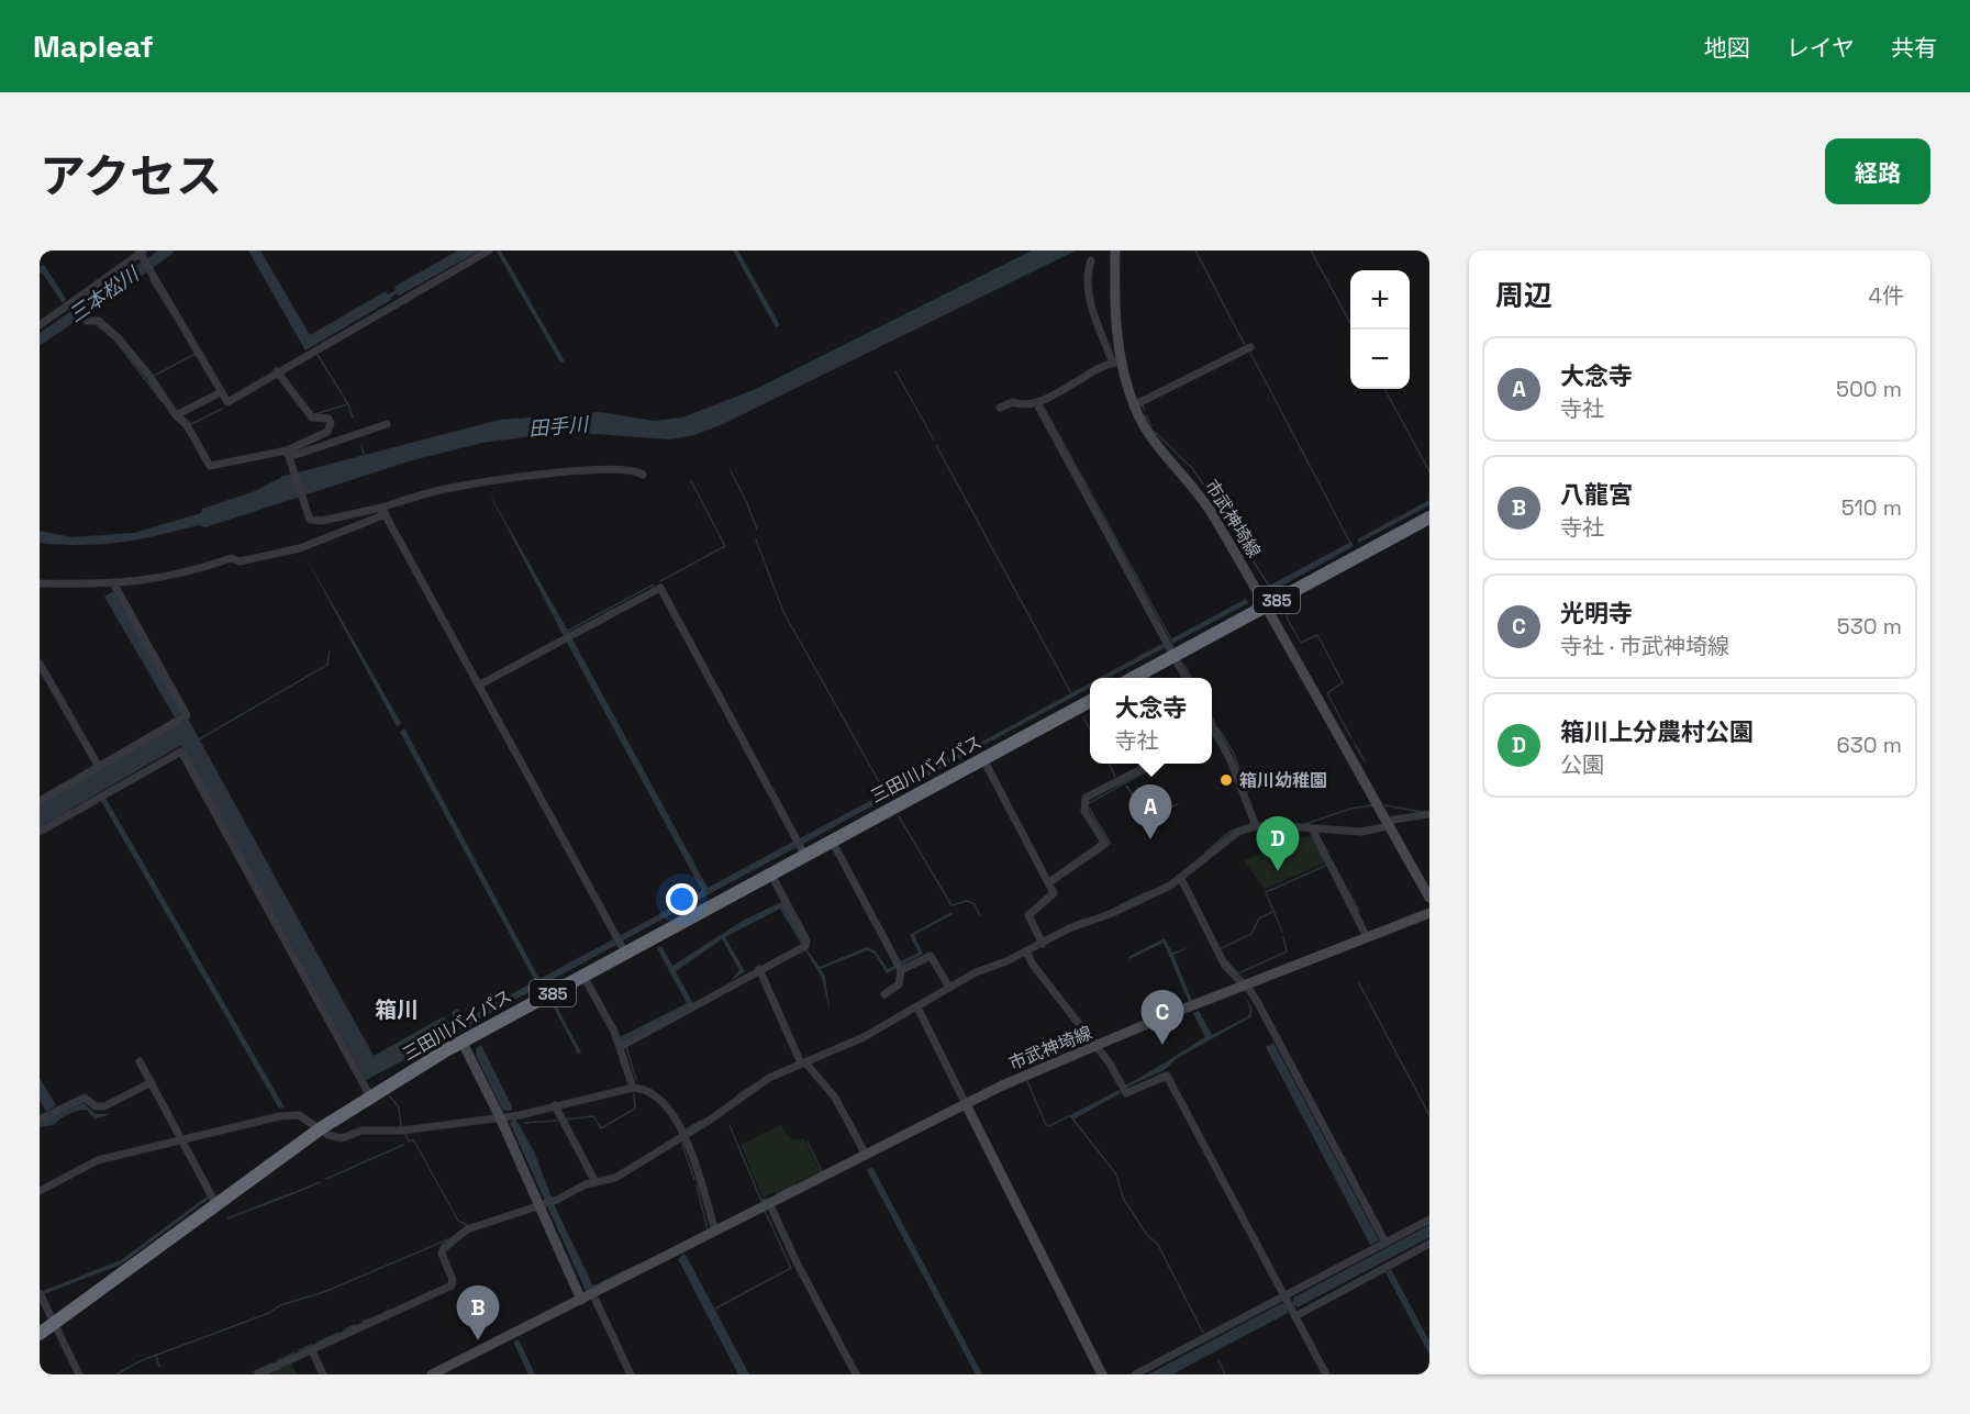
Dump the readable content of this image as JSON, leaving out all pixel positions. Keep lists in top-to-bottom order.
{
  "streets": {
    "highway": ["385", "三田川バイパス"],
    "main road": ["市武神埼線"]
  },
  "crossings": [
    ["市武神埼線", "385"]
  ],
  "districts": ["箱川"],
  "water": ["三本松川", "田手川"],
  "places": ["箱川幼稚園"],
  "page": {
    "header": "Mapleaf",
    "nav": ["地図", "レイヤ", "共有"],
    "title": "アクセス",
    "buttons": "経路",
    "heading": ["周辺", "4件"],
    "map_buttons": ["+", "−"],
    "list": [
      {
        "mark": "A",
        "name": "大念寺",
        "note": "寺社",
        "value": "500 m"
      },
      {
        "mark": "B",
        "name": "八龍宮",
        "note": "寺社",
        "value": "510 m"
      },
      {
        "mark": "C",
        "name": "光明寺",
        "note": "寺社 · 市武神埼線",
        "value": "530 m"
      },
      {
        "mark": "D",
        "name": "箱川上分農村公園",
        "note": "公園",
        "value": "630 m"
      }
    ],
    "popup": ["大念寺", "寺社"],
    "pins": [
      "A",
      "D",
      "C",
      "B"
    ]
  }
}
